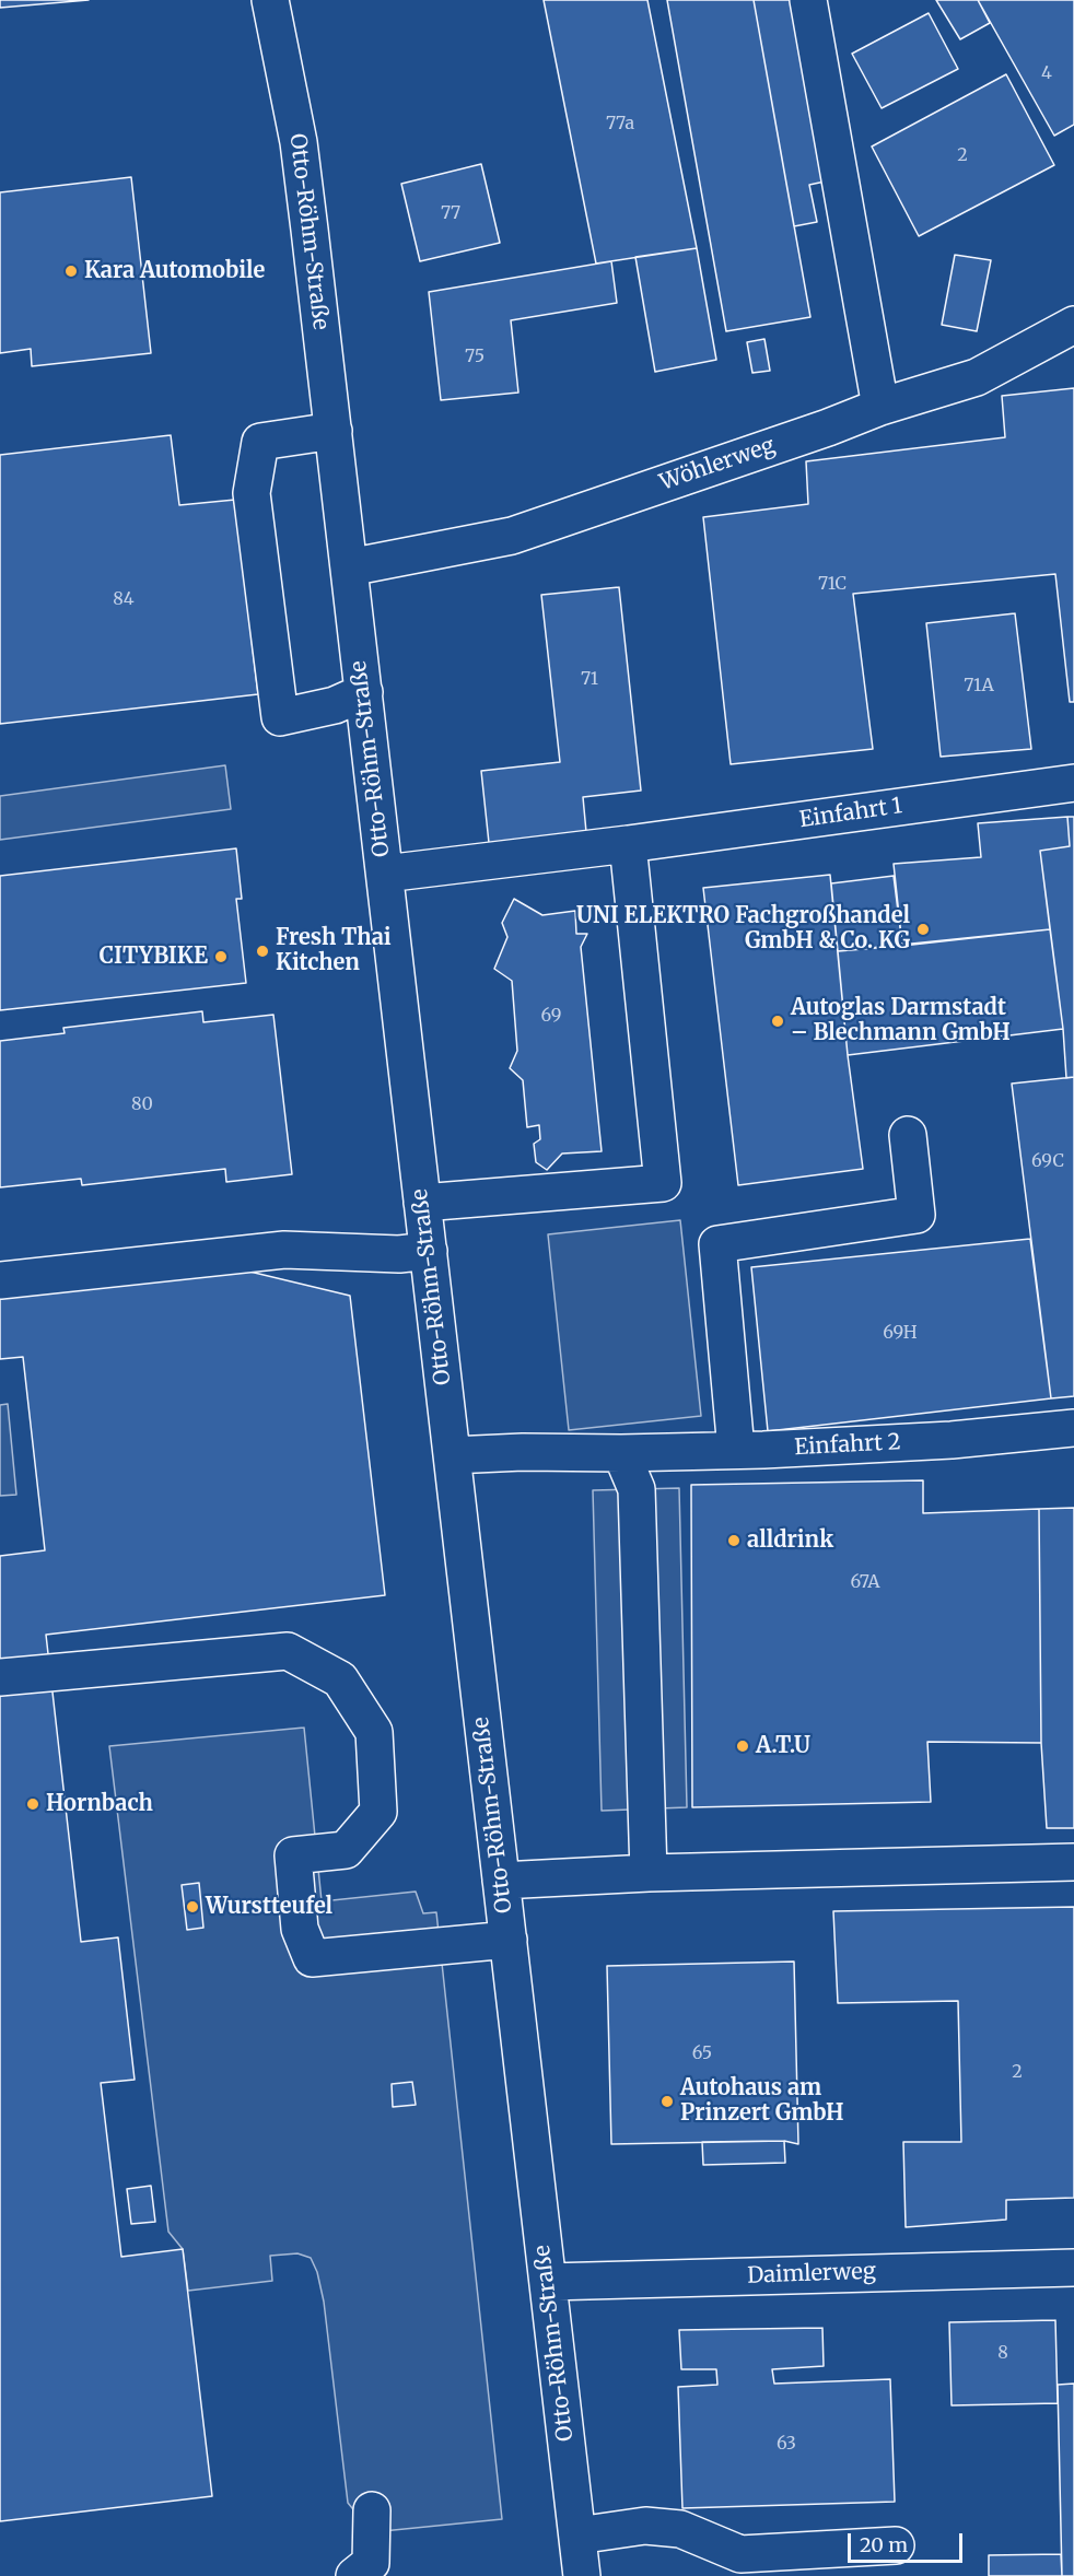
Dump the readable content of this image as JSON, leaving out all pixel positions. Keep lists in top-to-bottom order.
{
  "streets": {
    "street": [
      "Otto-Röhm-Straße",
      "Wöhlerweg",
      "Einfahrt 1",
      "Einfahrt 2",
      "Daimlerweg"
    ]
  },
  "crossings": [
    ["Otto-Röhm-Straße", "Wöhlerweg"],
    ["Otto-Röhm-Straße", "Einfahrt 1"],
    ["Otto-Röhm-Straße", "Einfahrt 2"],
    ["Otto-Röhm-Straße", "Daimlerweg"]
  ],
  "places": [
    "Kara Automobile",
    "UNI ELEKTRO Fachgroßhandel GmbH & Co. KG",
    "Fresh Thai Kitchen",
    "CITYBIKE",
    "Autoglas Darmstadt – Blechmann GmbH",
    "alldrink",
    "A.T.U",
    "Hornbach",
    "Wurstteufel",
    "Autohaus am Prinzert GmbH"
  ],
  "house_numbers": [
    "4",
    "77a",
    "2",
    "77",
    "75",
    "71C",
    "84",
    "71",
    "71A",
    "69",
    "80",
    "69C",
    "69H",
    "67A",
    "65",
    "2",
    "8",
    "63"
  ],
  "scale_bar": "20 m"
}
